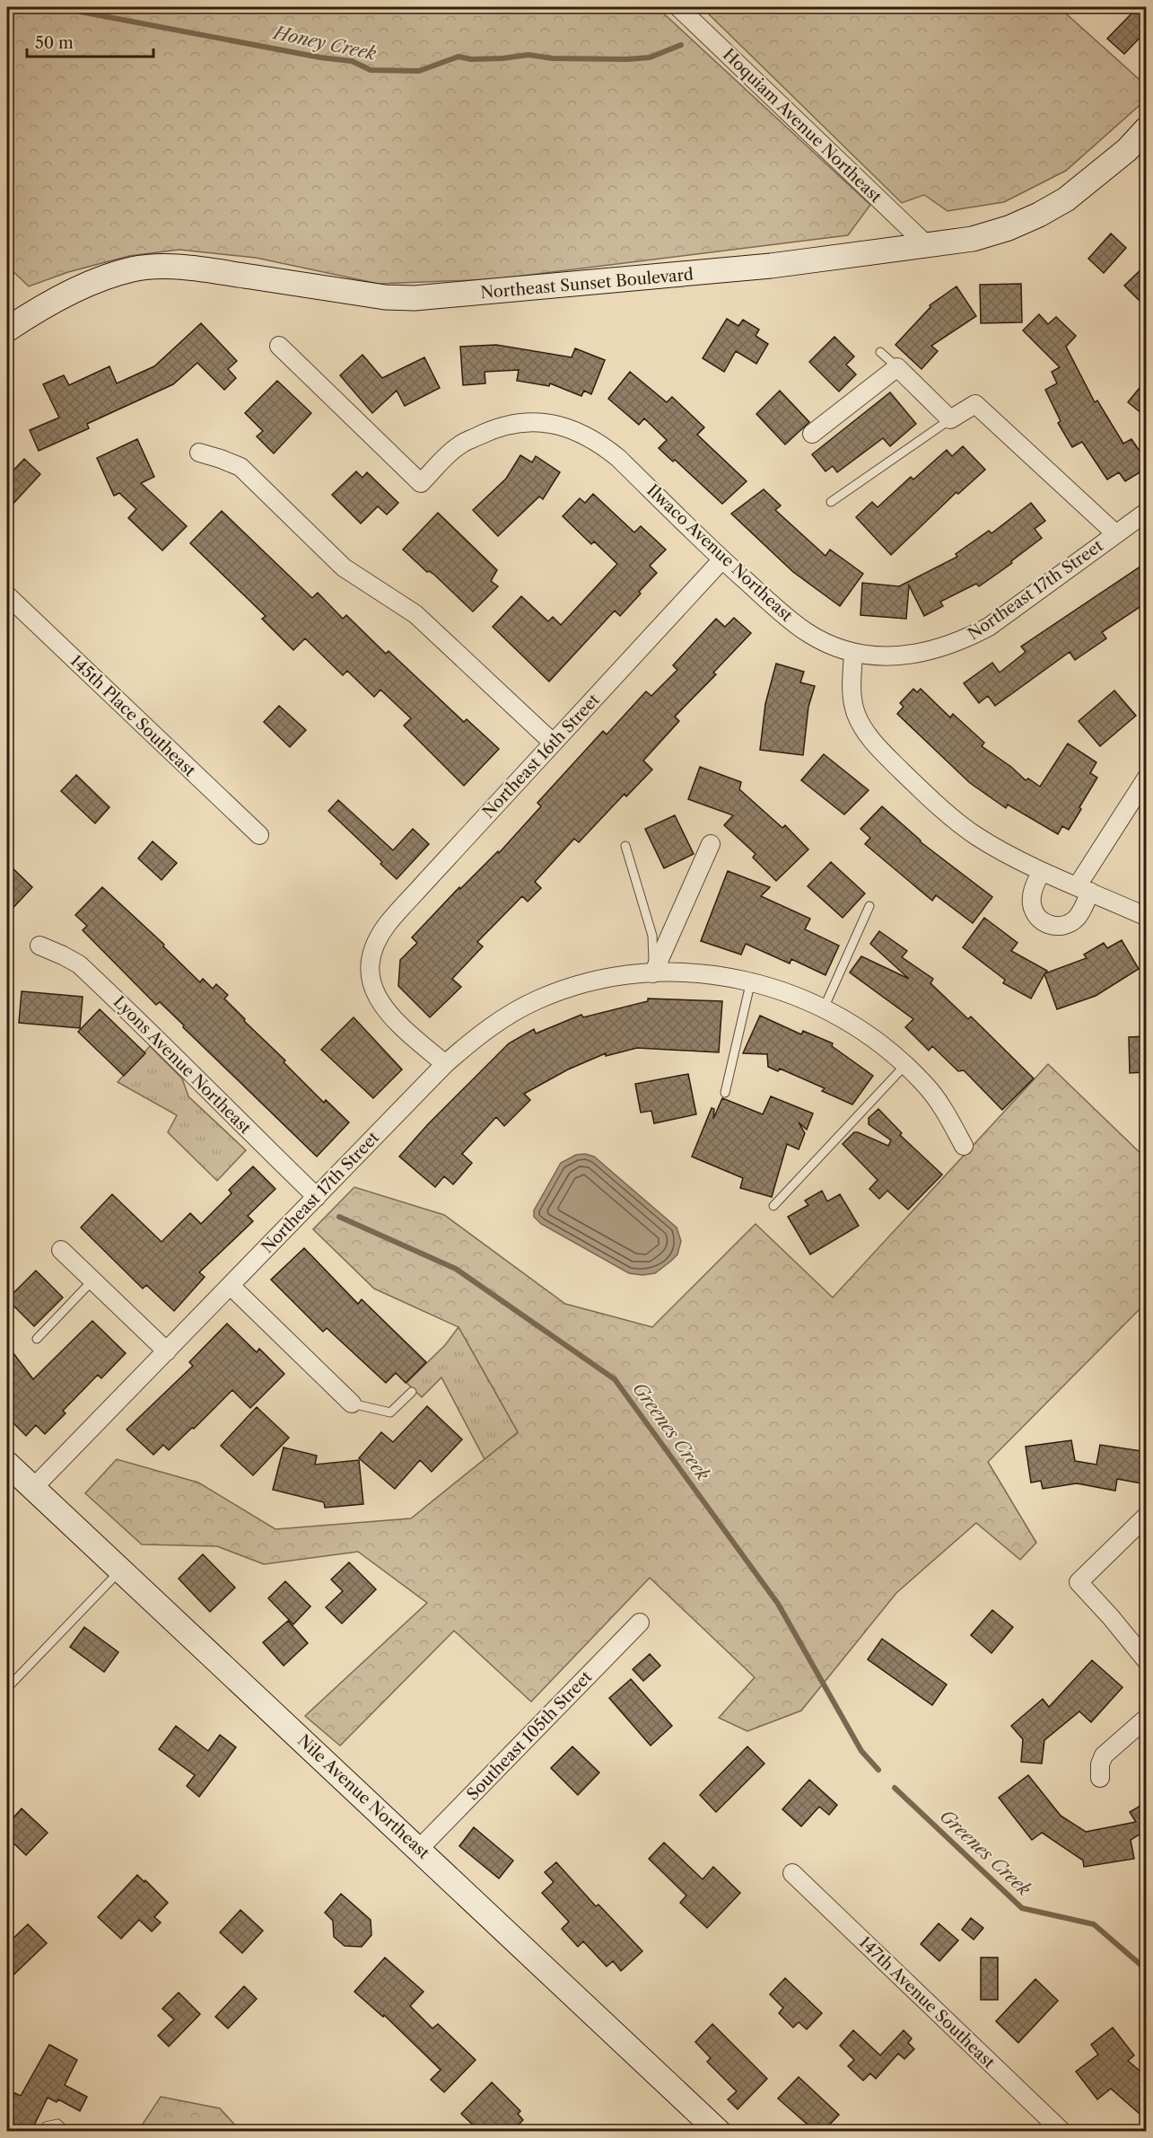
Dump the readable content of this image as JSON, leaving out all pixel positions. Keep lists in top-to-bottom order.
{
  "streets": {
    "main road": ["Northeast Sunset Boulevard", "Nile Avenue Northeast"],
    "street": [
      "Hoquiam Avenue Northeast",
      "Ilwaco Avenue Northeast",
      "Northeast 17th Street",
      "145th Place Southeast",
      "Northeast 16th Street",
      "Lyons Avenue Northeast",
      "Southeast 105th Street",
      "147th Avenue Southeast"
    ]
  },
  "crossings": [
    ["Hoquiam Avenue Northeast", "Northeast Sunset Boulevard"],
    ["Ilwaco Avenue Northeast", "Northeast 17th Street"],
    ["Ilwaco Avenue Northeast", "Northeast 16th Street"],
    ["Northeast 17th Street", "Northeast 16th Street"],
    ["Northeast 17th Street", "Lyons Avenue Northeast"],
    ["Northeast 17th Street", "Nile Avenue Northeast"],
    ["Southeast 105th Street", "Nile Avenue Northeast"]
  ],
  "water": ["Honey Creek", "Greenes Creek"],
  "scale_bar": "50 m"
}
